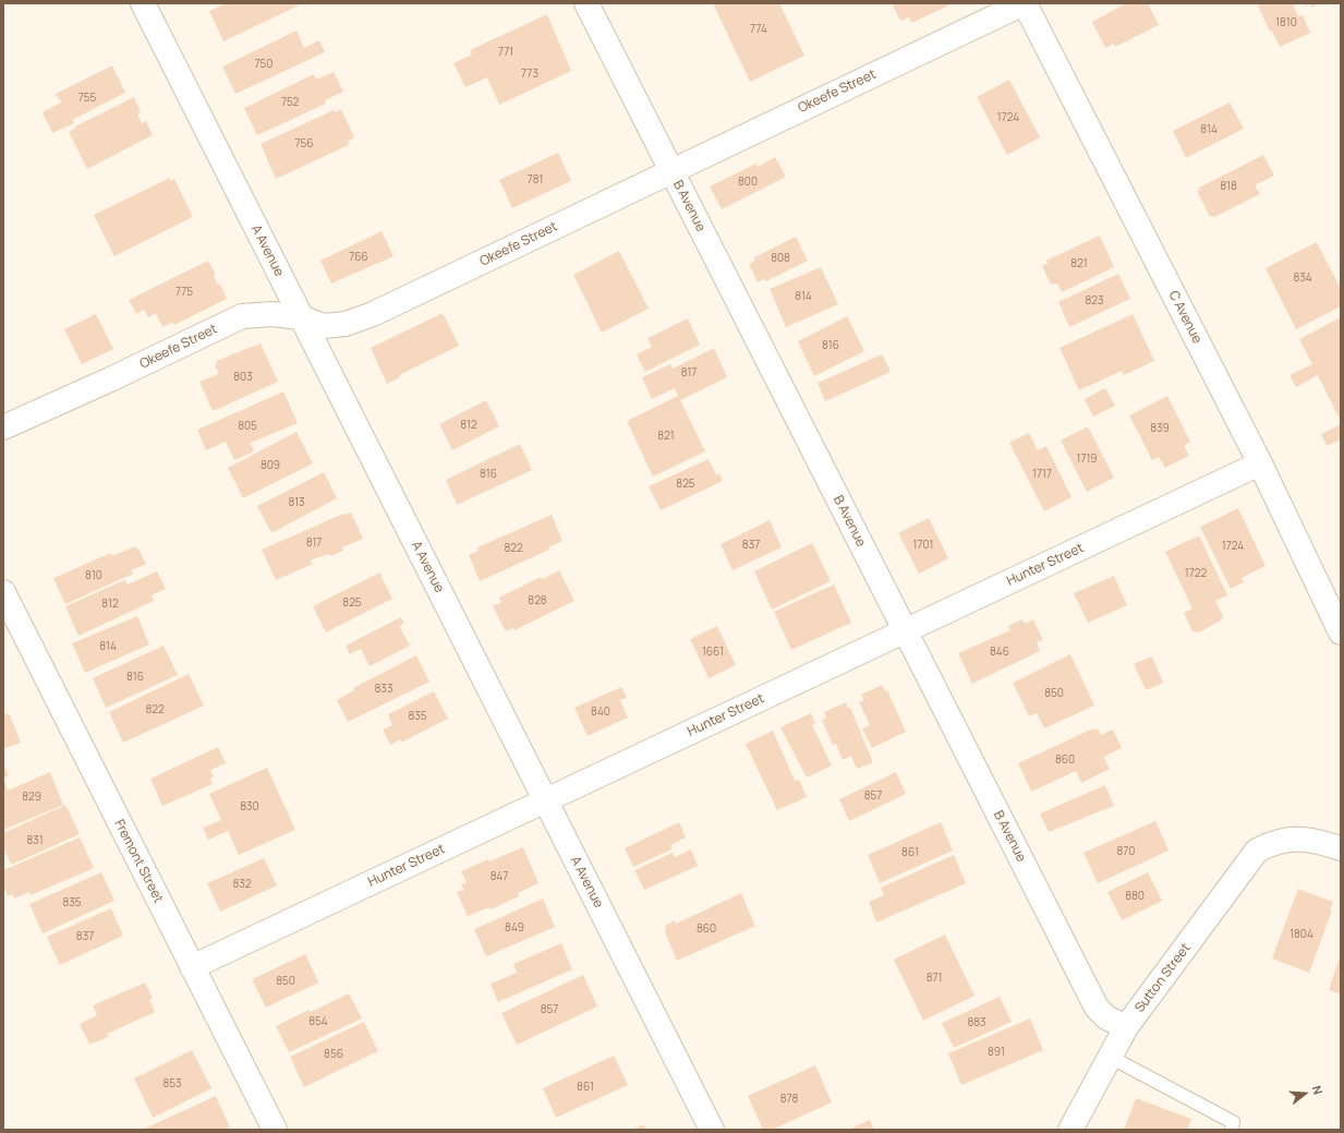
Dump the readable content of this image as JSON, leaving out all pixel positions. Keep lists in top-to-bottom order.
{
  "streets": {
    "street": [
      "Okeefe Street",
      "B Avenue",
      "A Avenue",
      "C Avenue",
      "Hunter Street",
      "Fremont Street",
      "Sutton Street"
    ]
  },
  "crossings": [
    ["Okeefe Street", "B Avenue"],
    ["Okeefe Street", "A Avenue"],
    ["Okeefe Street", "C Avenue"],
    ["B Avenue", "Hunter Street"],
    ["B Avenue", "Sutton Street"],
    ["A Avenue", "Hunter Street"],
    ["C Avenue", "Hunter Street"],
    ["Hunter Street", "Fremont Street"]
  ],
  "house_numbers": [
    "1810",
    "774",
    "771",
    "750",
    "773",
    "755",
    "752",
    "1724",
    "814",
    "756",
    "781",
    "800",
    "818",
    "766",
    "808",
    "821",
    "834",
    "775",
    "814",
    "823",
    "816",
    "817",
    "803",
    "812",
    "805",
    "839",
    "821",
    "1719",
    "809",
    "816",
    "1717",
    "825",
    "813",
    "817",
    "837",
    "1701",
    "1724",
    "822",
    "1722",
    "810",
    "828",
    "825",
    "812",
    "814",
    "1661",
    "846",
    "816",
    "833",
    "850",
    "822",
    "840",
    "835",
    "860",
    "857",
    "829",
    "830",
    "831",
    "870",
    "861",
    "847",
    "832",
    "880",
    "835",
    "849",
    "860",
    "1804",
    "837",
    "871",
    "850",
    "857",
    "854",
    "883",
    "891",
    "856",
    "853",
    "861",
    "878"
  ],
  "north": "right"
}
